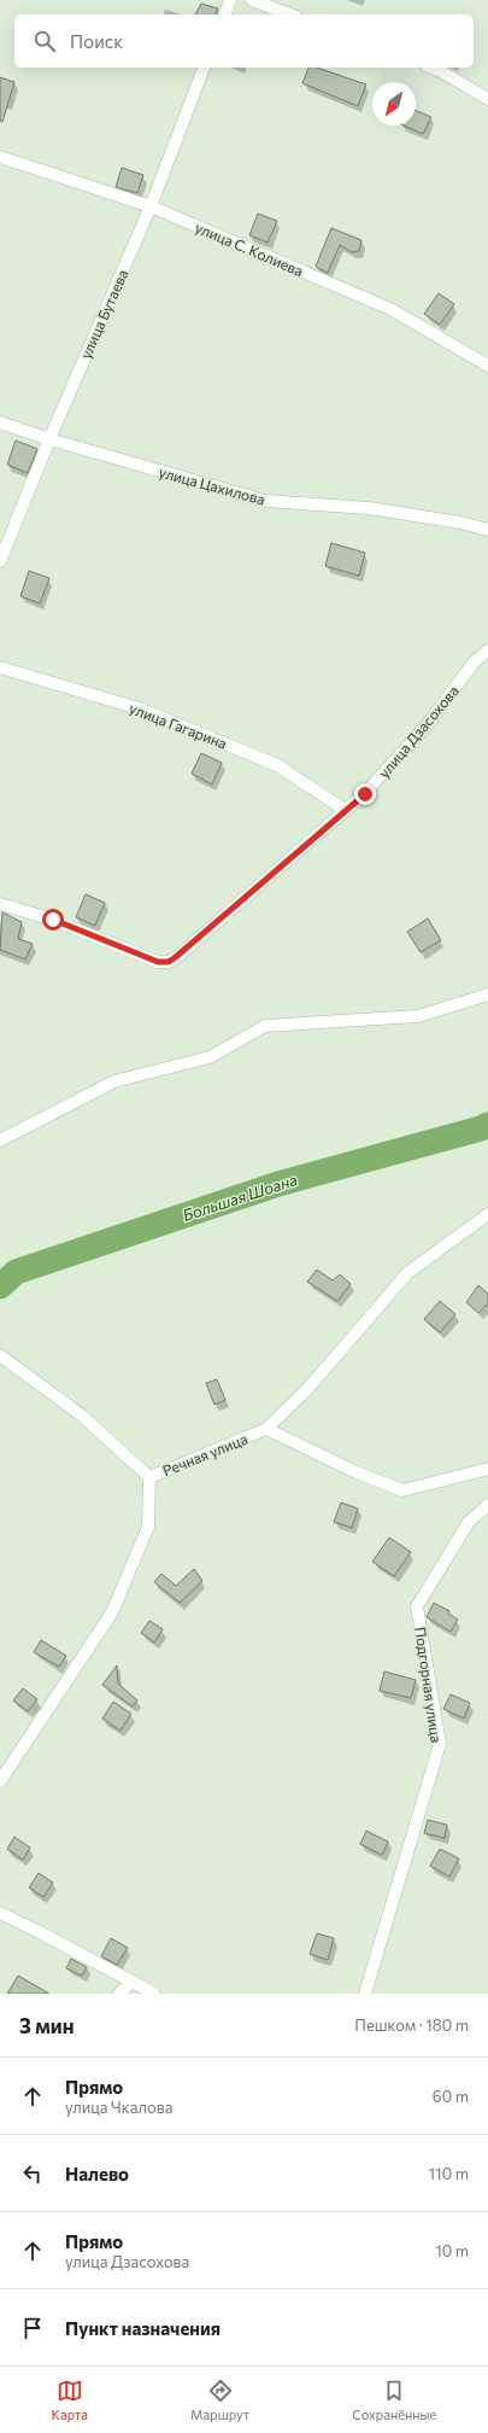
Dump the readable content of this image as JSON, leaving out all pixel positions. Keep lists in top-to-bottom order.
{
  "streets": {
    "street": [
      "улица С. Колиева",
      "улица Бутаева",
      "улица Цахилова",
      "улица Гагарина",
      "улица Дзасохова",
      "Речная улица",
      "Подгорная улица"
    ]
  },
  "crossings": [
    ["улица С. Колиева", "улица Бутаева"],
    ["улица Бутаева", "улица Цахилова"],
    ["улица Гагарина", "улица Дзасохова"]
  ],
  "water": ["Большая Шоана"],
  "north": "bottom left",
  "page": {
    "search": "Поиск",
    "heading": ["3 мин", "Пешком · 180 m"],
    "list": [
      ["Прямо", "улица Чкалова", "60 m"],
      ["Налево", "110 m"],
      ["Прямо", "улица Дзасохова", "10 m"],
      "Пункт назначения"
    ],
    "nav": ["Карта", "Маршрут", "Сохранённые"]
  }
}
